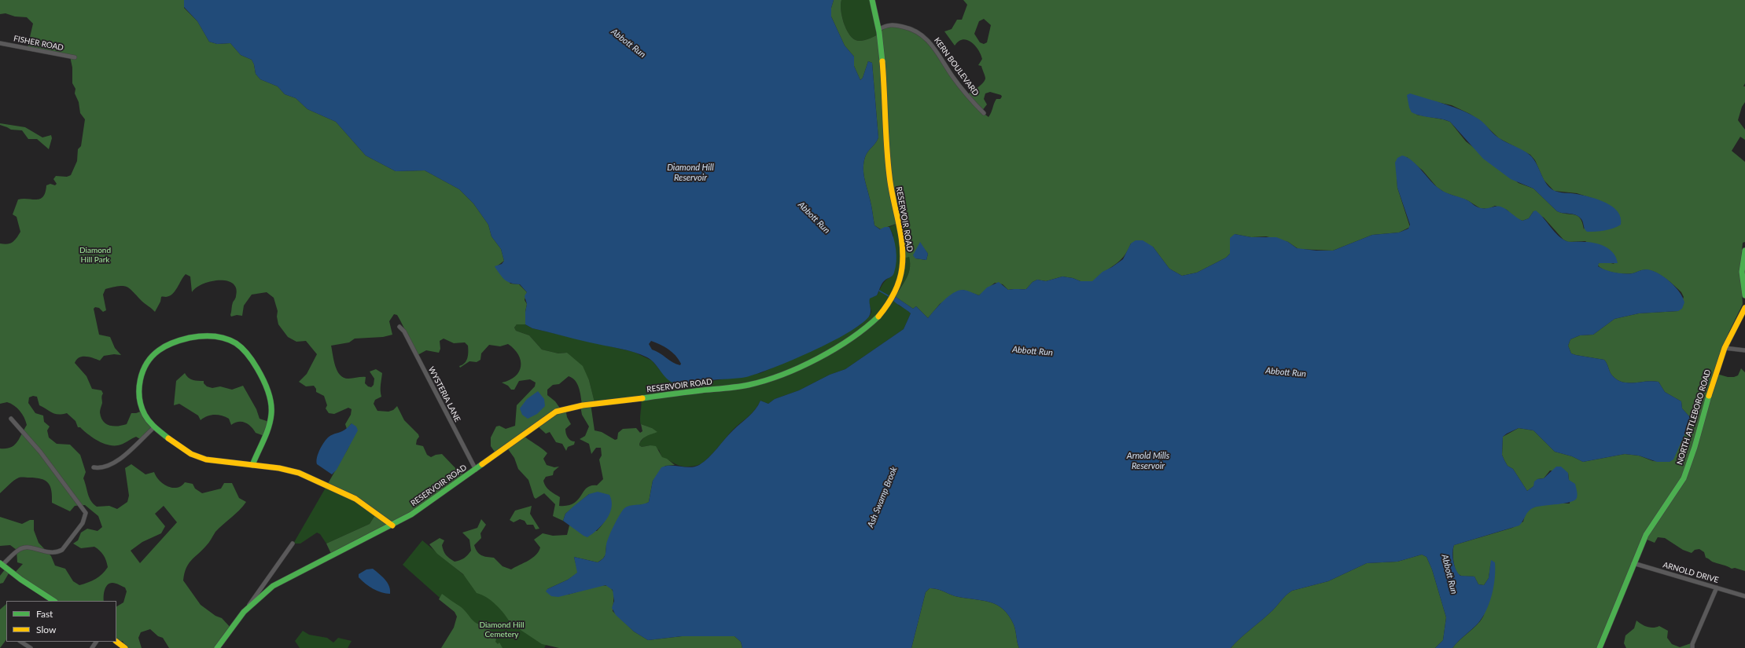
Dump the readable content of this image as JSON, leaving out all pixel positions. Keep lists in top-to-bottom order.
{
  "streets": {
    "street": [
      "FISHER ROAD",
      "KERN BOULEVARD",
      "RESERVOIR ROAD",
      "WYSTERIA LANE",
      "NORTH ATTLEBORO ROAD",
      "ARNOLD DRIVE"
    ]
  },
  "crossings": [
    ["KERN BOULEVARD", "RESERVOIR ROAD"],
    ["RESERVOIR ROAD", "WYSTERIA LANE"],
    ["NORTH ATTLEBORO ROAD", "ARNOLD DRIVE"]
  ],
  "water": [
    "Abbott Run",
    "Diamond Hill Reservoir",
    "Arnold Mills Reservoir",
    "Ash Swamp Brook"
  ],
  "parks": ["Diamond Hill Park", "Diamond Hill Cemetery"],
  "legend": ["Fast", "Slow"]
}
